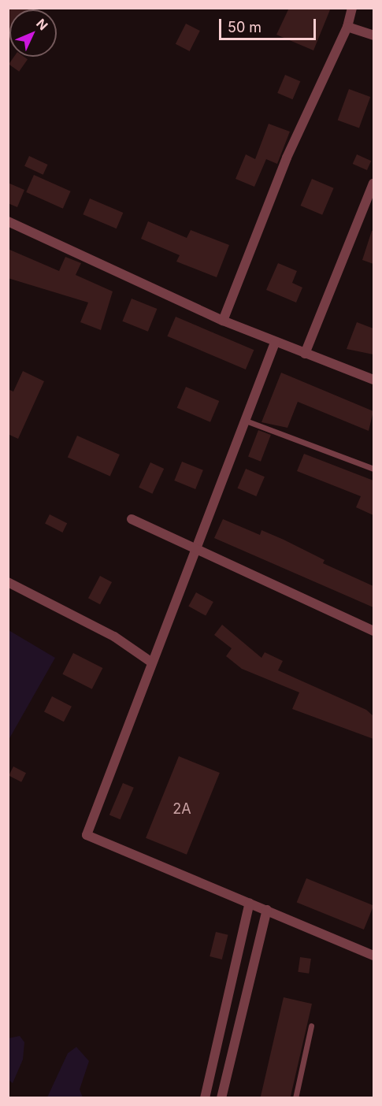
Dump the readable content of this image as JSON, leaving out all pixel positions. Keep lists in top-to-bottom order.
{
  "house_numbers": ["2А"],
  "scale_bar": "50 m",
  "north": "top right"
}
